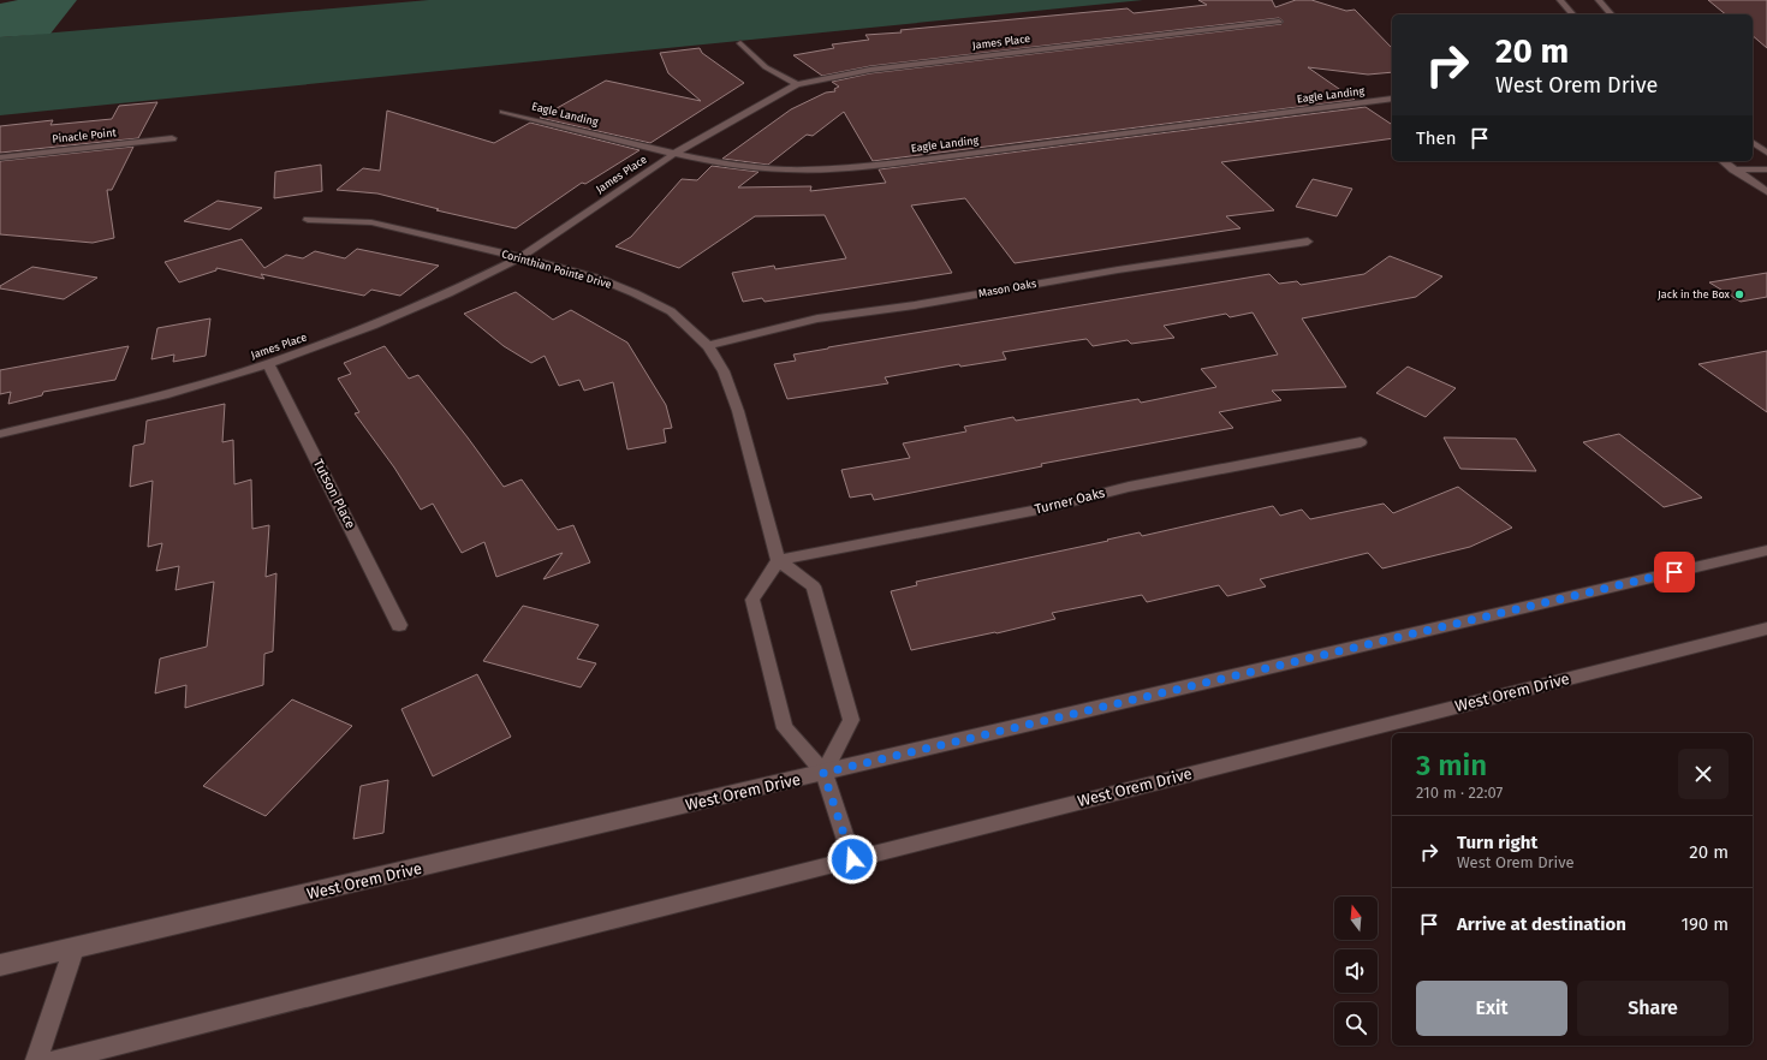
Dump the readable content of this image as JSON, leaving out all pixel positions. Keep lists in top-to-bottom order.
{
  "streets": {
    "street": [
      "James Place",
      "Eagle Landing",
      "Pinacle Point",
      "Corinthian Pointe Drive",
      "Mason Oaks",
      "Tutson Place",
      "Turner Oaks",
      "West Orem Drive"
    ]
  },
  "crossings": [
    ["James Place", "Eagle Landing"],
    ["James Place", "Corinthian Pointe Drive"],
    ["James Place", "Tutson Place"],
    ["Corinthian Pointe Drive", "Mason Oaks"],
    ["Corinthian Pointe Drive", "Turner Oaks"]
  ],
  "places": ["Jack in the Box"],
  "north": "top",
  "page": {
    "turn": ["20 m", "West Orem Drive"],
    "then": "Then",
    "heading": ["3 min", "210 m · 22:07"],
    "list": [
      {
        "name": "Turn right",
        "note": "West Orem Drive",
        "value": "20 m"
      },
      {
        "name": "Arrive at destination",
        "value": "190 m"
      }
    ],
    "buttons": ["Exit", "Share"]
  }
}
